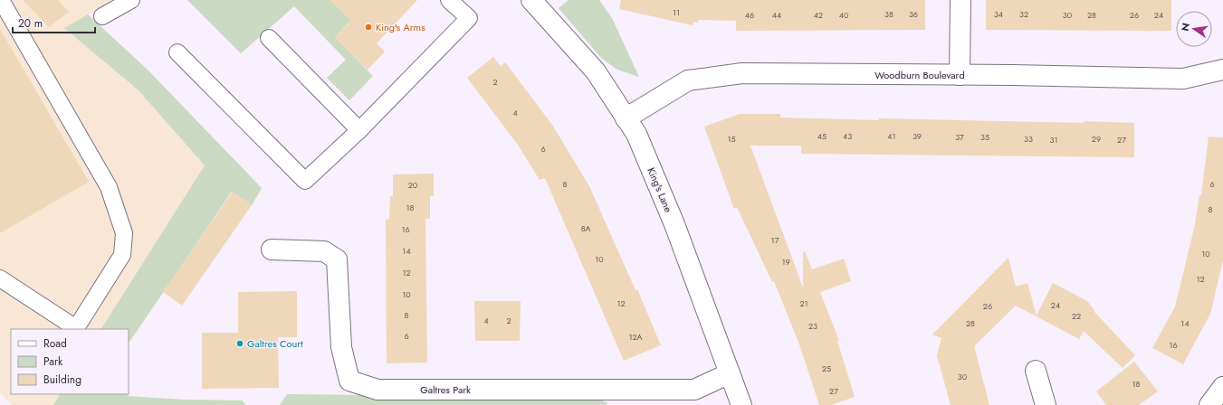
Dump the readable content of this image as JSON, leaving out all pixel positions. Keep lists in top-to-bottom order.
{
  "streets": {
    "street": ["Woodburn Boulevard", "King's Lane", "Galtres Park"]
  },
  "crossings": [
    ["Woodburn Boulevard", "King's Lane"],
    ["King's Lane", "Galtres Park"]
  ],
  "places": ["King's Arms", "Galtres Court"],
  "house_numbers": [
    "11",
    "38",
    "36",
    "34",
    "32",
    "46",
    "44",
    "42",
    "40",
    "30",
    "28",
    "26",
    "24",
    "2",
    "4",
    "45",
    "43",
    "41",
    "39",
    "37",
    "35",
    "15",
    "33",
    "29",
    "31",
    "27",
    "6",
    "8",
    "6",
    "20",
    "18",
    "8",
    "8A",
    "16",
    "17",
    "14",
    "10",
    "10",
    "19",
    "12",
    "12",
    "10",
    "12",
    "21",
    "24",
    "26",
    "8",
    "22",
    "4",
    "2",
    "28",
    "14",
    "23",
    "6",
    "12A",
    "16",
    "25",
    "30",
    "18",
    "27"
  ],
  "legend": ["Road", "Park", "Building"],
  "scale_bar": "20 m",
  "north": "left"
}
